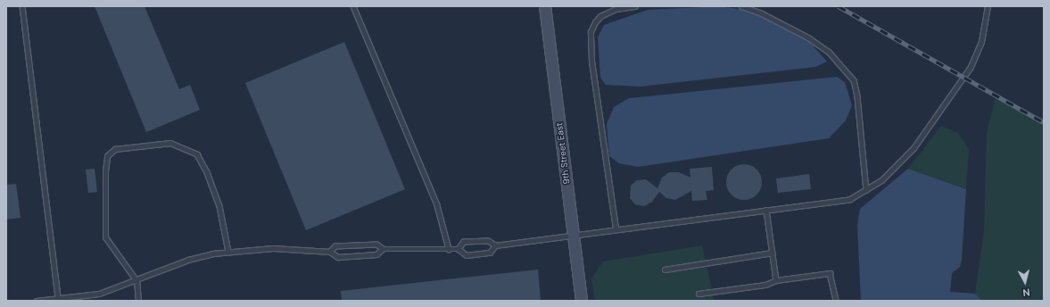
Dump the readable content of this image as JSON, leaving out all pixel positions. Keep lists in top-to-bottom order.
{
  "streets": {
    "street": ["9th Street East"]
  },
  "north": "bottom"
}
